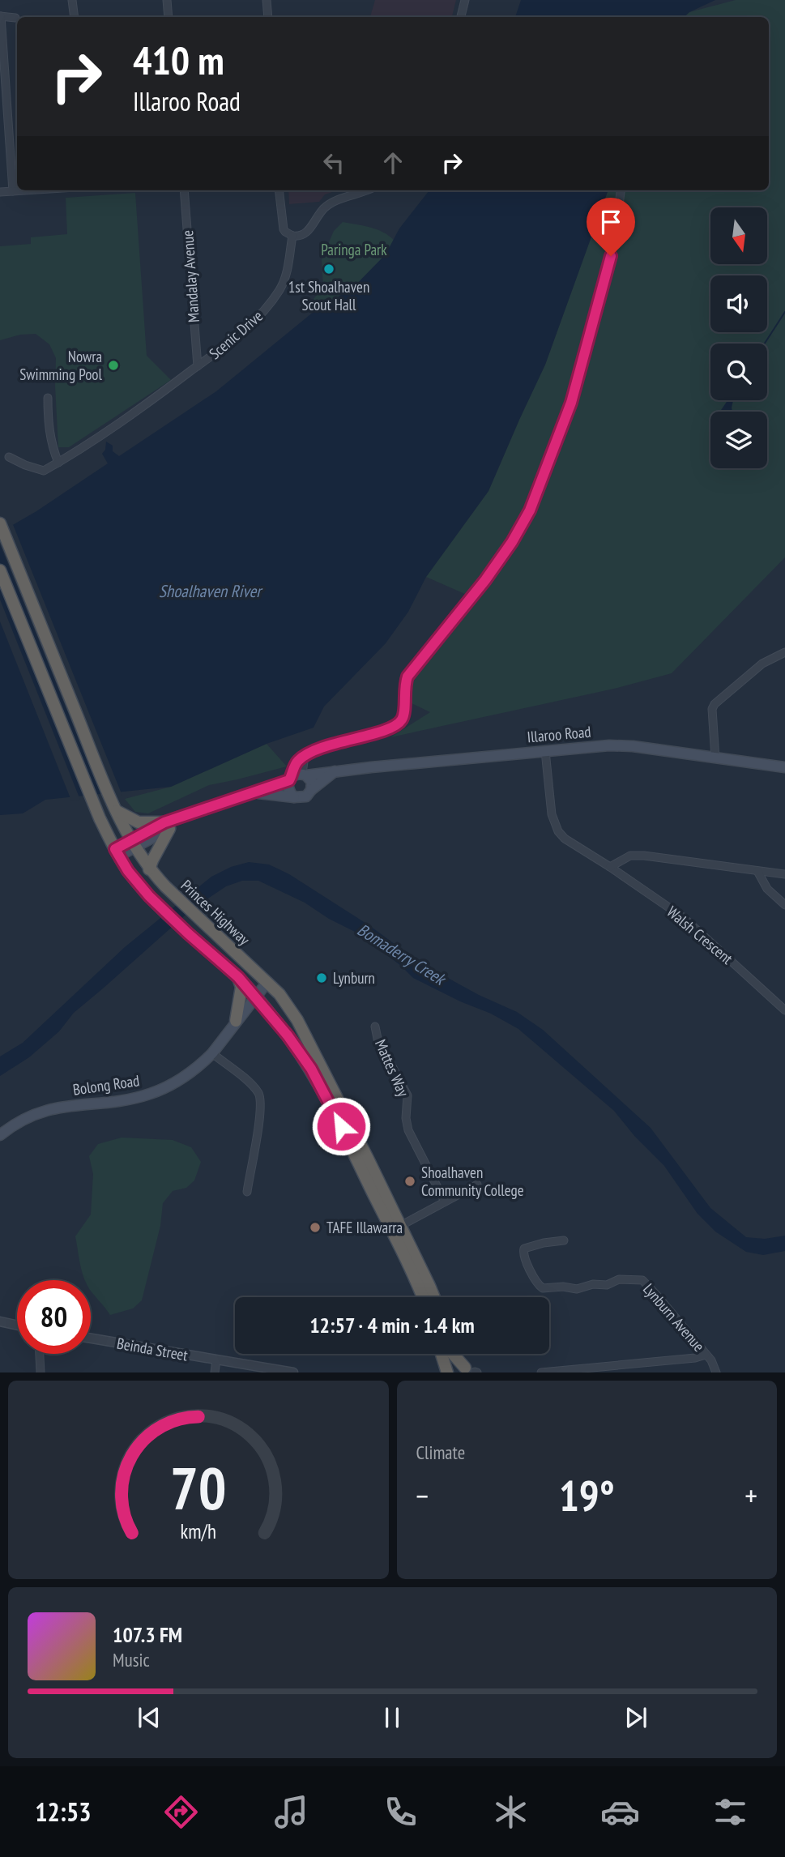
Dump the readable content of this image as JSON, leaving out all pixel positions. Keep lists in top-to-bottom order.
{
  "streets": {
    "highway": ["Princes Highway"],
    "main road": ["Illaroo Road", "Bolong Road"],
    "street": [
      "Mandalay Avenue",
      "Scenic Drive",
      "Walsh Crescent",
      "Mattes Way",
      "Lynburn Avenue",
      "Beinda Street"
    ]
  },
  "crossings": [
    ["Mandalay Avenue", "Scenic Drive"],
    ["Illaroo Road", "Princes Highway"],
    ["Illaroo Road", "Walsh Crescent"],
    ["Princes Highway", "Bolong Road"]
  ],
  "water": ["Shoalhaven River", "Bomaderry Creek"],
  "parks": ["Paringa Park"],
  "places": [
    "1st Shoalhaven Scout Hall",
    "Nowra Swimming Pool",
    "Lynburn",
    "Shoalhaven Community College",
    "TAFE Illawarra"
  ],
  "north": "bottom",
  "page": {
    "turn": ["410 m", "Illaroo Road"],
    "limit": "80",
    "trip": "12:57 · 4 min · 1.4 km",
    "tile": "Climate",
    "heat": ["−", "19°", "+"],
    "song": ["107.3 FM", "Music"],
    "tabs": "12:53",
    "gauge": ["70", "km/h"]
  }
}
